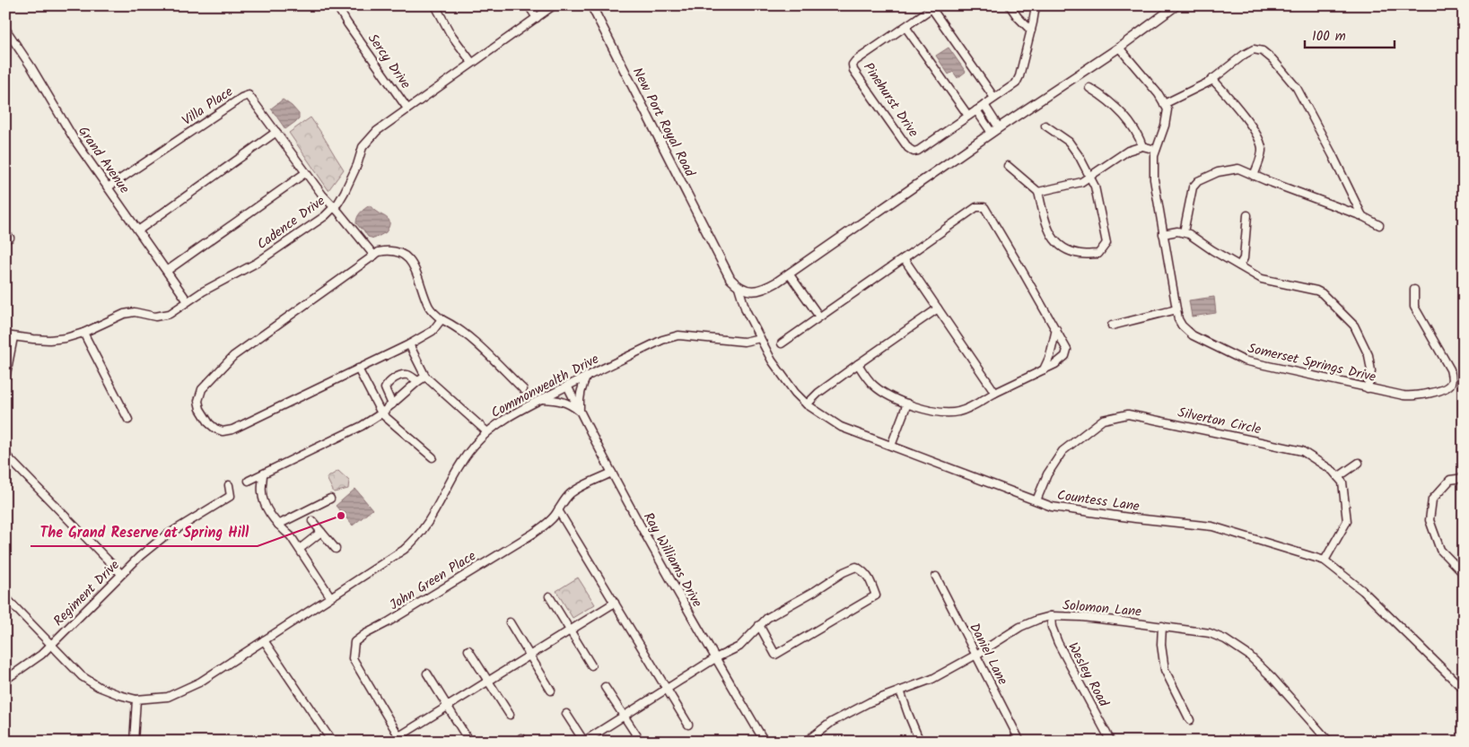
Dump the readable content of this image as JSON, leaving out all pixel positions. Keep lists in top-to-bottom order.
{
  "streets": {
    "main road": ["New Port Royal Road"],
    "street": [
      "Sercy Drive",
      "Pinehurst Drive",
      "Villa Place",
      "Grand Avenue",
      "Cadence Drive",
      "Somerset Springs Drive",
      "Commonwealth Drive",
      "Silverton Circle",
      "Countess Lane",
      "Ray Williams Drive",
      "John Green Place",
      "Regiment Drive",
      "Solomon Lane",
      "Daniel Lane",
      "Wesley Road"
    ]
  },
  "crossings": [
    ["Sercy Drive", "Cadence Drive"],
    ["Villa Place", "Grand Avenue"],
    ["Villa Place", "Cadence Drive"],
    ["New Port Royal Road", "Countess Lane"],
    ["Grand Avenue", "Cadence Drive"],
    ["Commonwealth Drive", "Countess Lane"],
    ["Commonwealth Drive", "Ray Williams Drive"],
    ["Silverton Circle", "Countess Lane"],
    ["Ray Williams Drive", "John Green Place"],
    ["Solomon Lane", "Daniel Lane"],
    ["Solomon Lane", "Wesley Road"]
  ],
  "places": ["The Grand Reserve at Spring Hill"],
  "scale_bar": "100 m"
}
